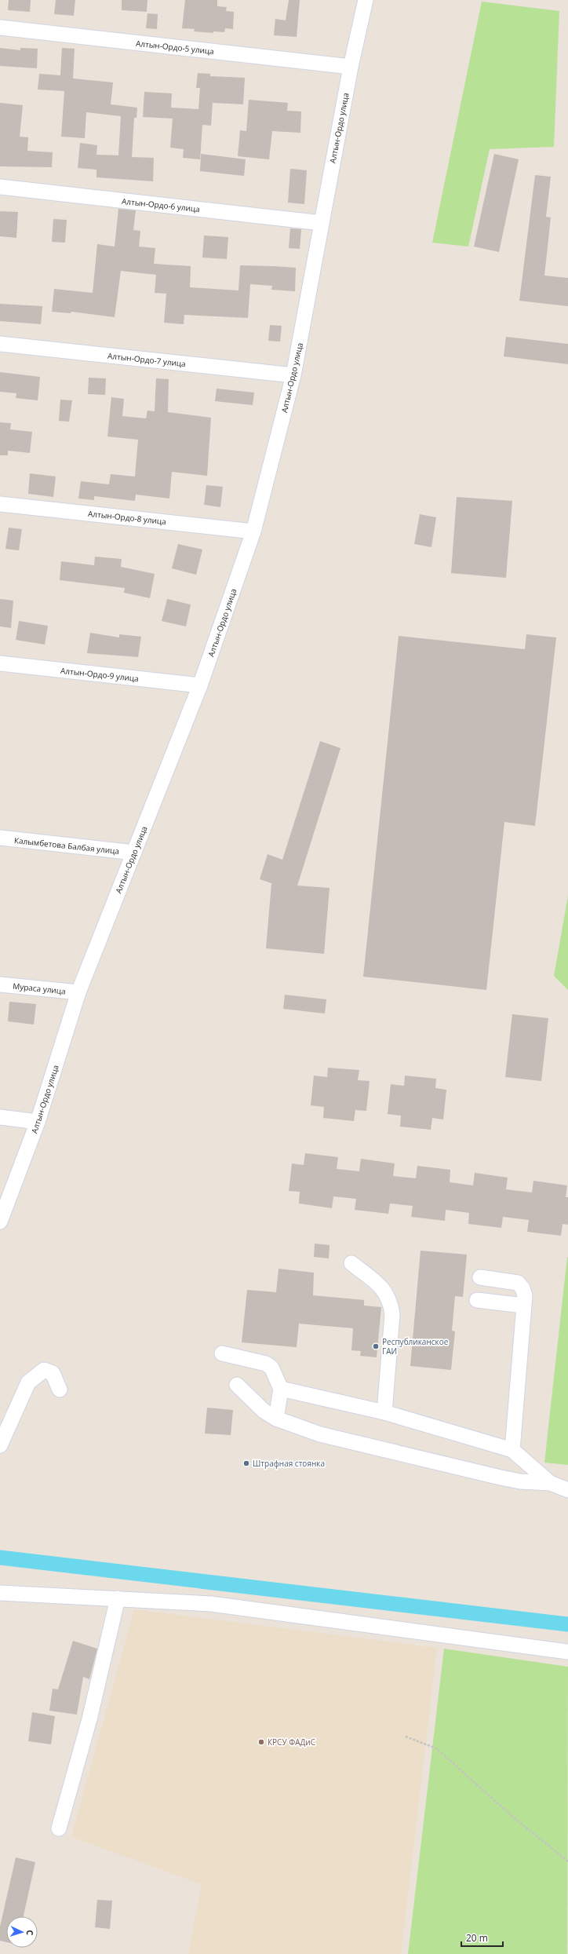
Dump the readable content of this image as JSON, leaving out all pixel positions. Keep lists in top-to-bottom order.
{
  "streets": {
    "street": [
      "Алтын-Ордо-5 улица",
      "Алтын-Ордо улица",
      "Алтын-Ордо-6 улица",
      "Алтын-Ордо-7 улица",
      "Алтын-Ордо-8 улица",
      "Алтын-Ордо-9 улица",
      "Калымбетова Балбая улица",
      "Мураса улица"
    ]
  },
  "crossings": [
    ["Алтын-Ордо-5 улица", "Алтын-Ордо улица"],
    ["Алтын-Ордо улица", "Алтын-Ордо-6 улица"],
    ["Алтын-Ордо улица", "Алтын-Ордо-7 улица"],
    ["Алтын-Ордо улица", "Алтын-Ордо-8 улица"],
    ["Алтын-Ордо улица", "Алтын-Ордо-9 улица"],
    ["Алтын-Ордо улица", "Калымбетова Балбая улица"],
    ["Алтын-Ордо улица", "Мураса улица"]
  ],
  "places": ["Республиканское ГАИ", "Штрафная стоянка", "КРСУ ФАДиС"],
  "scale_bar": "20 m",
  "north": "right"
}
